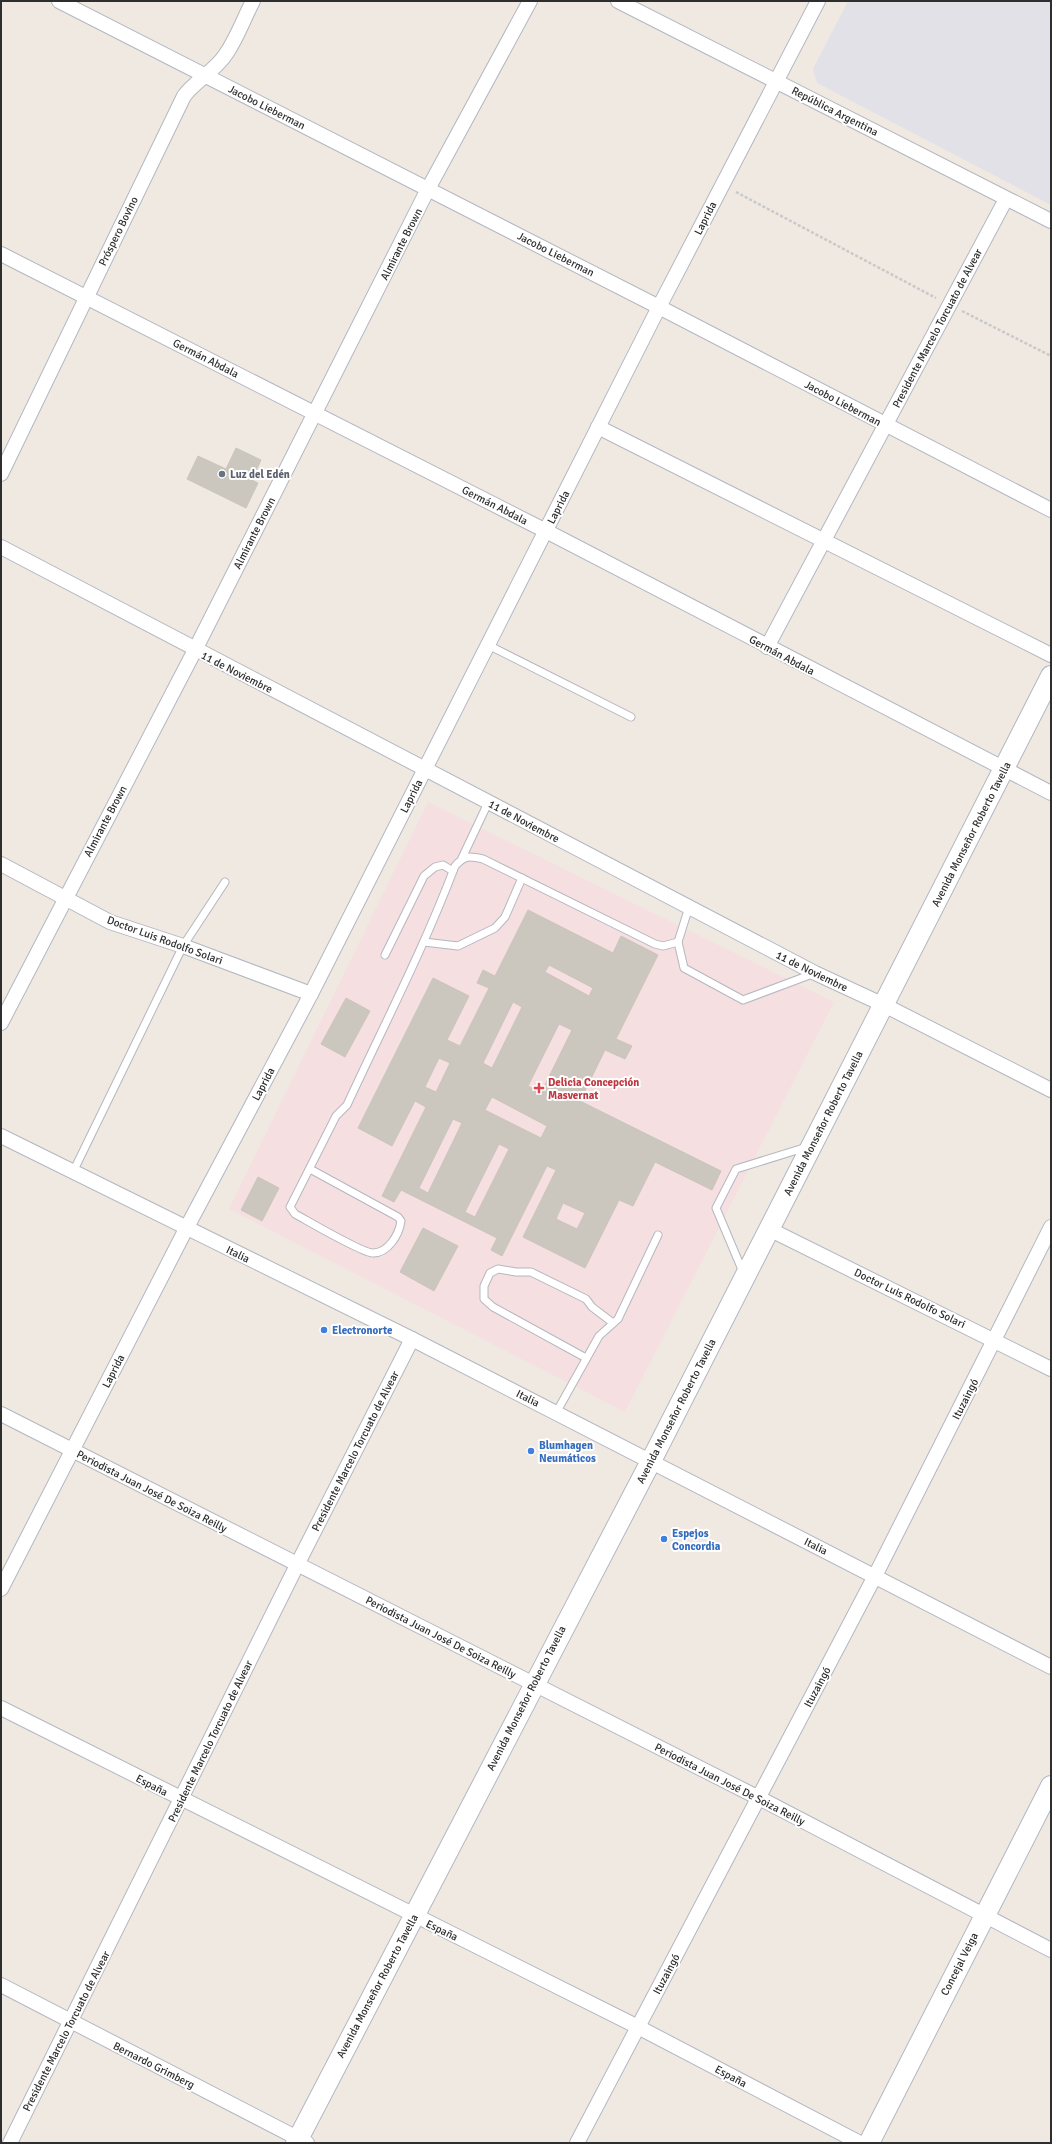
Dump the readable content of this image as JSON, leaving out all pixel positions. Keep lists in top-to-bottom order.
{
  "streets": {
    "main road": ["Avenida Monseñor Roberto Tavella", "Concejal Veiga"],
    "street": [
      "Jacobo Lieberman",
      "República Argentina",
      "Laprida",
      "Próspero Bovino",
      "Almirante Brown",
      "Presidente Marcelo Torcuato de Alvear",
      "Germán Abdala",
      "11 de Noviembre",
      "Doctor Luis Rodolfo Solari",
      "Italia",
      "Ituzaingó",
      "Periodista Juan José De Soiza Reilly",
      "España",
      "Bernardo Grimberg"
    ]
  },
  "crossings": [
    ["Jacobo Lieberman", "Laprida"],
    ["Jacobo Lieberman", "Próspero Bovino"],
    ["Jacobo Lieberman", "Almirante Brown"],
    ["Jacobo Lieberman", "Presidente Marcelo Torcuato de Alvear"],
    ["República Argentina", "Laprida"],
    ["República Argentina", "Presidente Marcelo Torcuato de Alvear"],
    ["Laprida", "Germán Abdala"],
    ["Laprida", "11 de Noviembre"],
    ["Laprida", "Doctor Luis Rodolfo Solari"],
    ["Laprida", "Italia"],
    ["Laprida", "Periodista Juan José De Soiza Reilly"],
    ["Próspero Bovino", "Germán Abdala"],
    ["Almirante Brown", "Germán Abdala"],
    ["Almirante Brown", "11 de Noviembre"],
    ["Almirante Brown", "Doctor Luis Rodolfo Solari"],
    ["Presidente Marcelo Torcuato de Alvear", "Germán Abdala"],
    ["Presidente Marcelo Torcuato de Alvear", "Italia"],
    ["Presidente Marcelo Torcuato de Alvear", "Periodista Juan José De Soiza Reilly"],
    ["Presidente Marcelo Torcuato de Alvear", "España"],
    ["Presidente Marcelo Torcuato de Alvear", "Bernardo Grimberg"],
    ["Germán Abdala", "Avenida Monseñor Roberto Tavella"],
    ["11 de Noviembre", "Avenida Monseñor Roberto Tavella"],
    ["Avenida Monseñor Roberto Tavella", "Doctor Luis Rodolfo Solari"],
    ["Avenida Monseñor Roberto Tavella", "Italia"],
    ["Avenida Monseñor Roberto Tavella", "Periodista Juan José De Soiza Reilly"],
    ["Avenida Monseñor Roberto Tavella", "España"],
    ["Avenida Monseñor Roberto Tavella", "Bernardo Grimberg"],
    ["Doctor Luis Rodolfo Solari", "Ituzaingó"],
    ["Italia", "Ituzaingó"],
    ["Ituzaingó", "Periodista Juan José De Soiza Reilly"],
    ["Ituzaingó", "España"],
    ["Periodista Juan José De Soiza Reilly", "Concejal Veiga"]
  ],
  "places": {
    "other": [
      "Luz del Edén",
      "Electronorte",
      "Blumhagen Neumáticos",
      "Espejos Concordia"
    ],
    "health": ["Delicia Concepción Masvernat"]
  }
}
